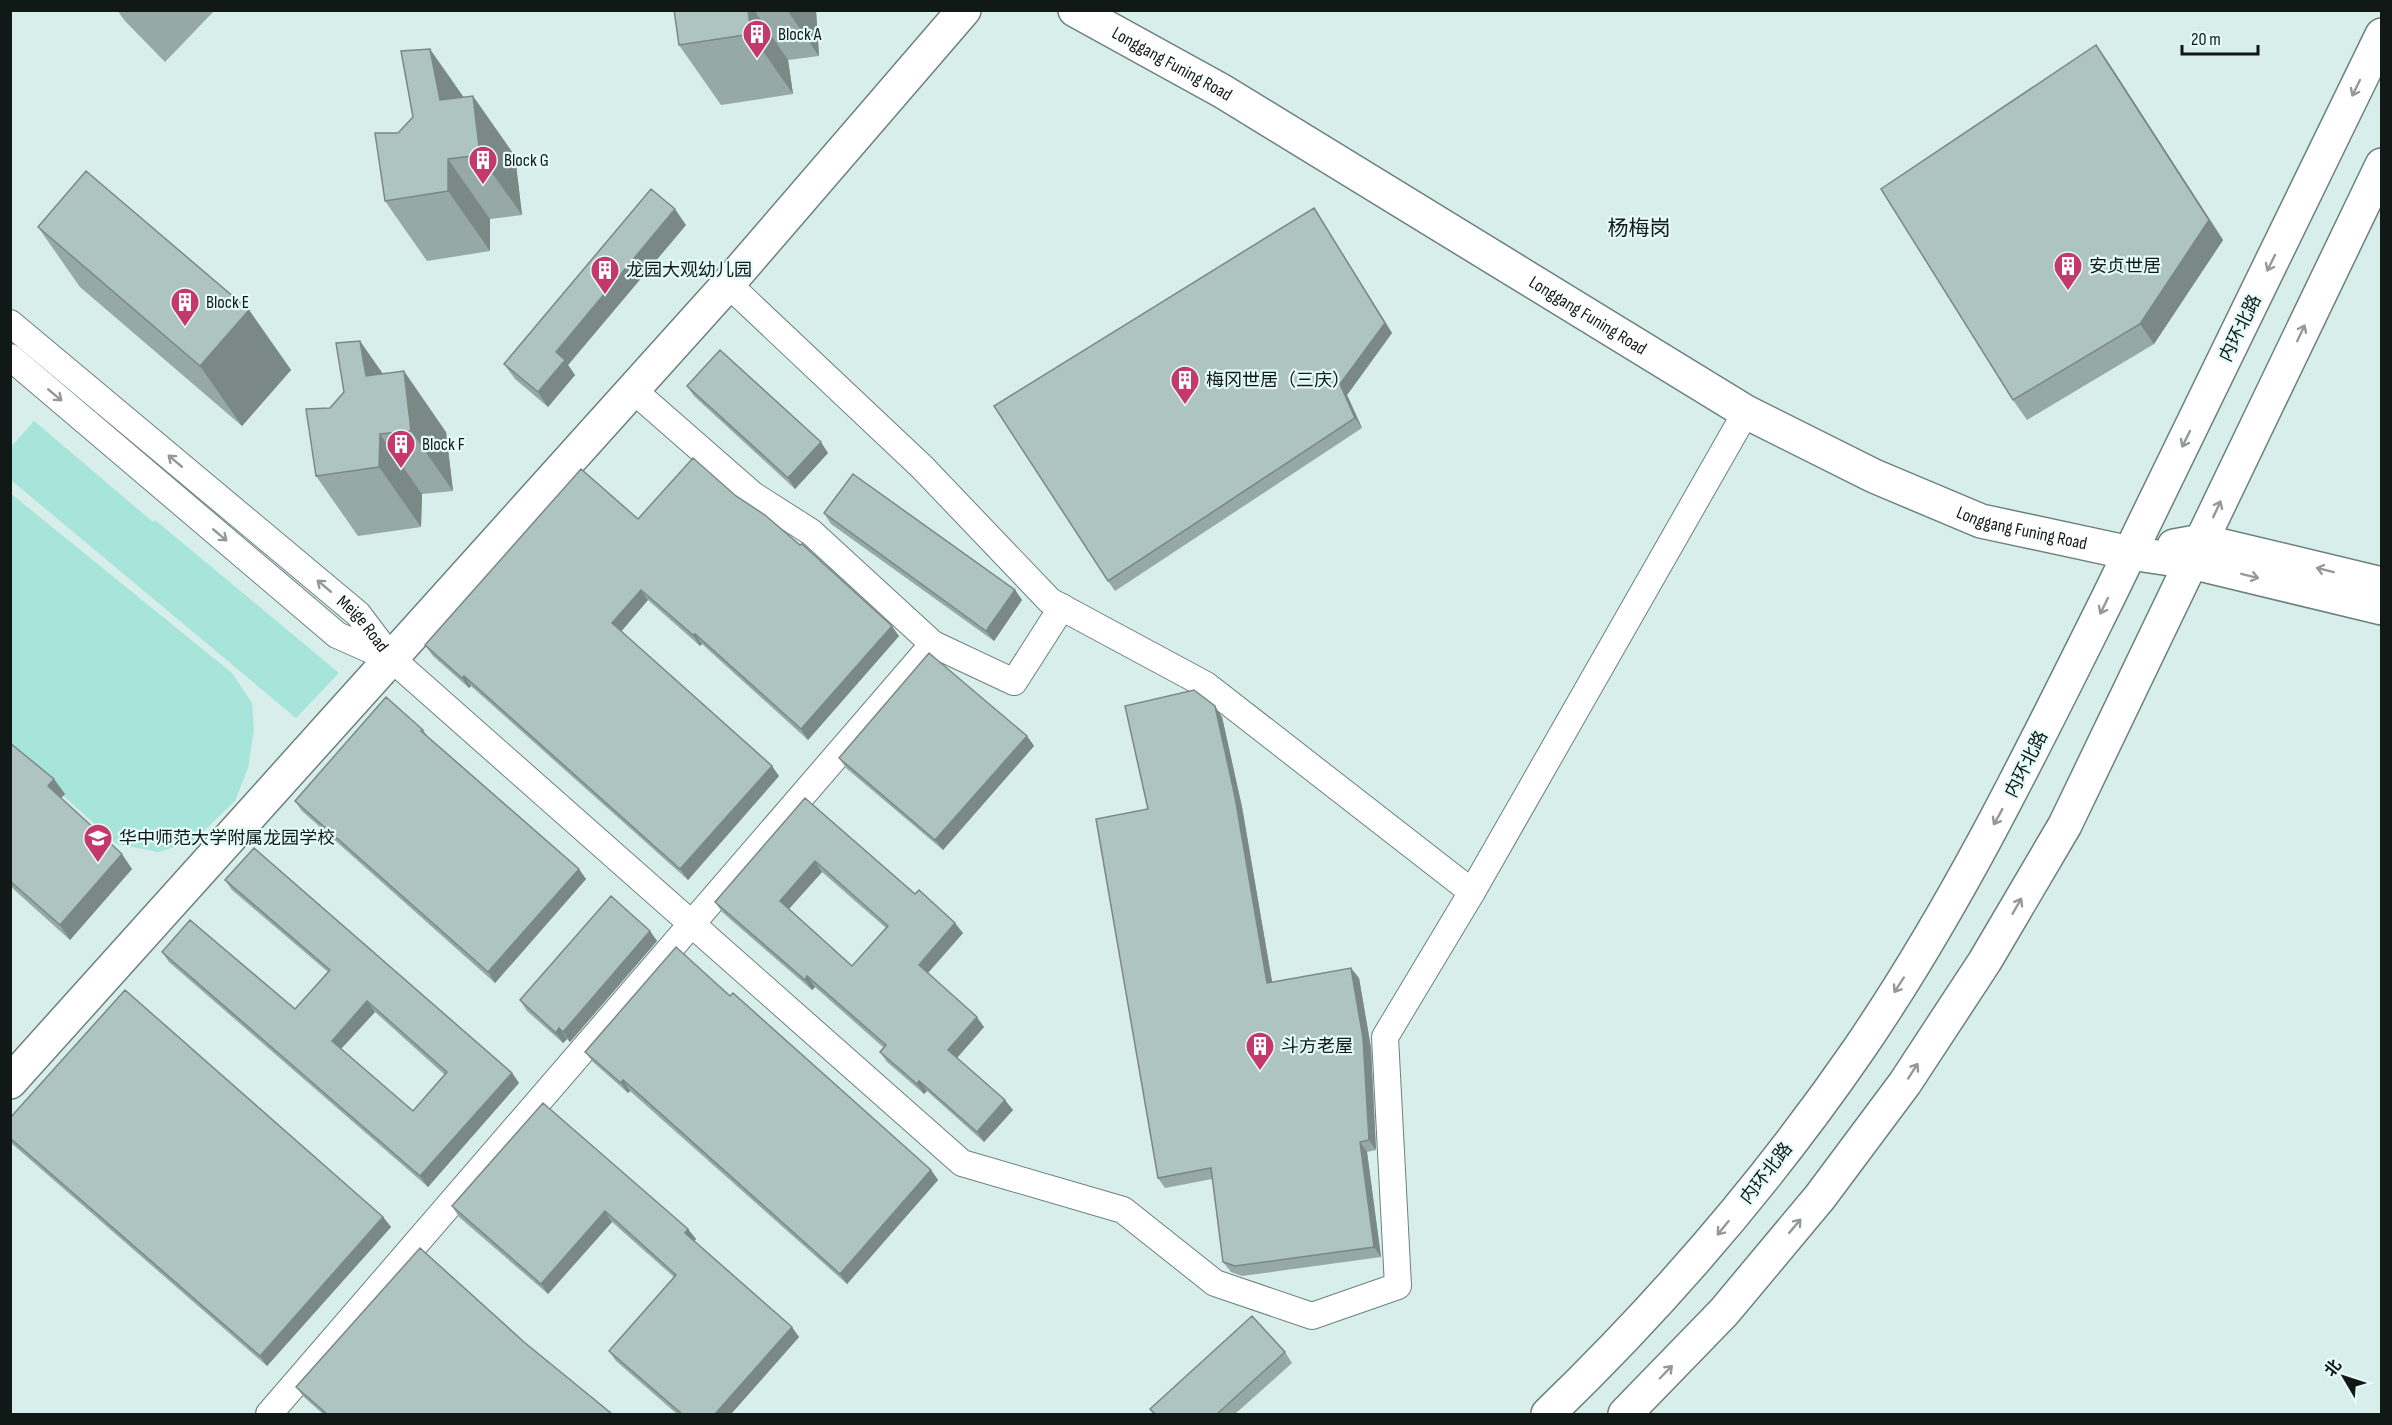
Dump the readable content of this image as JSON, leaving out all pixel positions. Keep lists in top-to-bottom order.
{
  "streets": {
    "street": ["Longgang Funing Road", "内环北路", "Meige Road"]
  },
  "crossings": [
    ["Longgang Funing Road", "内环北路"]
  ],
  "districts": ["杨梅岗"],
  "places": {
    "building": [
      "Block A",
      "Block G",
      "安贞世居",
      "龙园大观幼儿园",
      "Block E",
      "梅冈世居（三庆）",
      "Block F",
      "斗方老屋"
    ],
    "school or university": ["华中师范大学附属龙园学校"]
  },
  "scale_bar": "20 m",
  "north": "top left"
}
